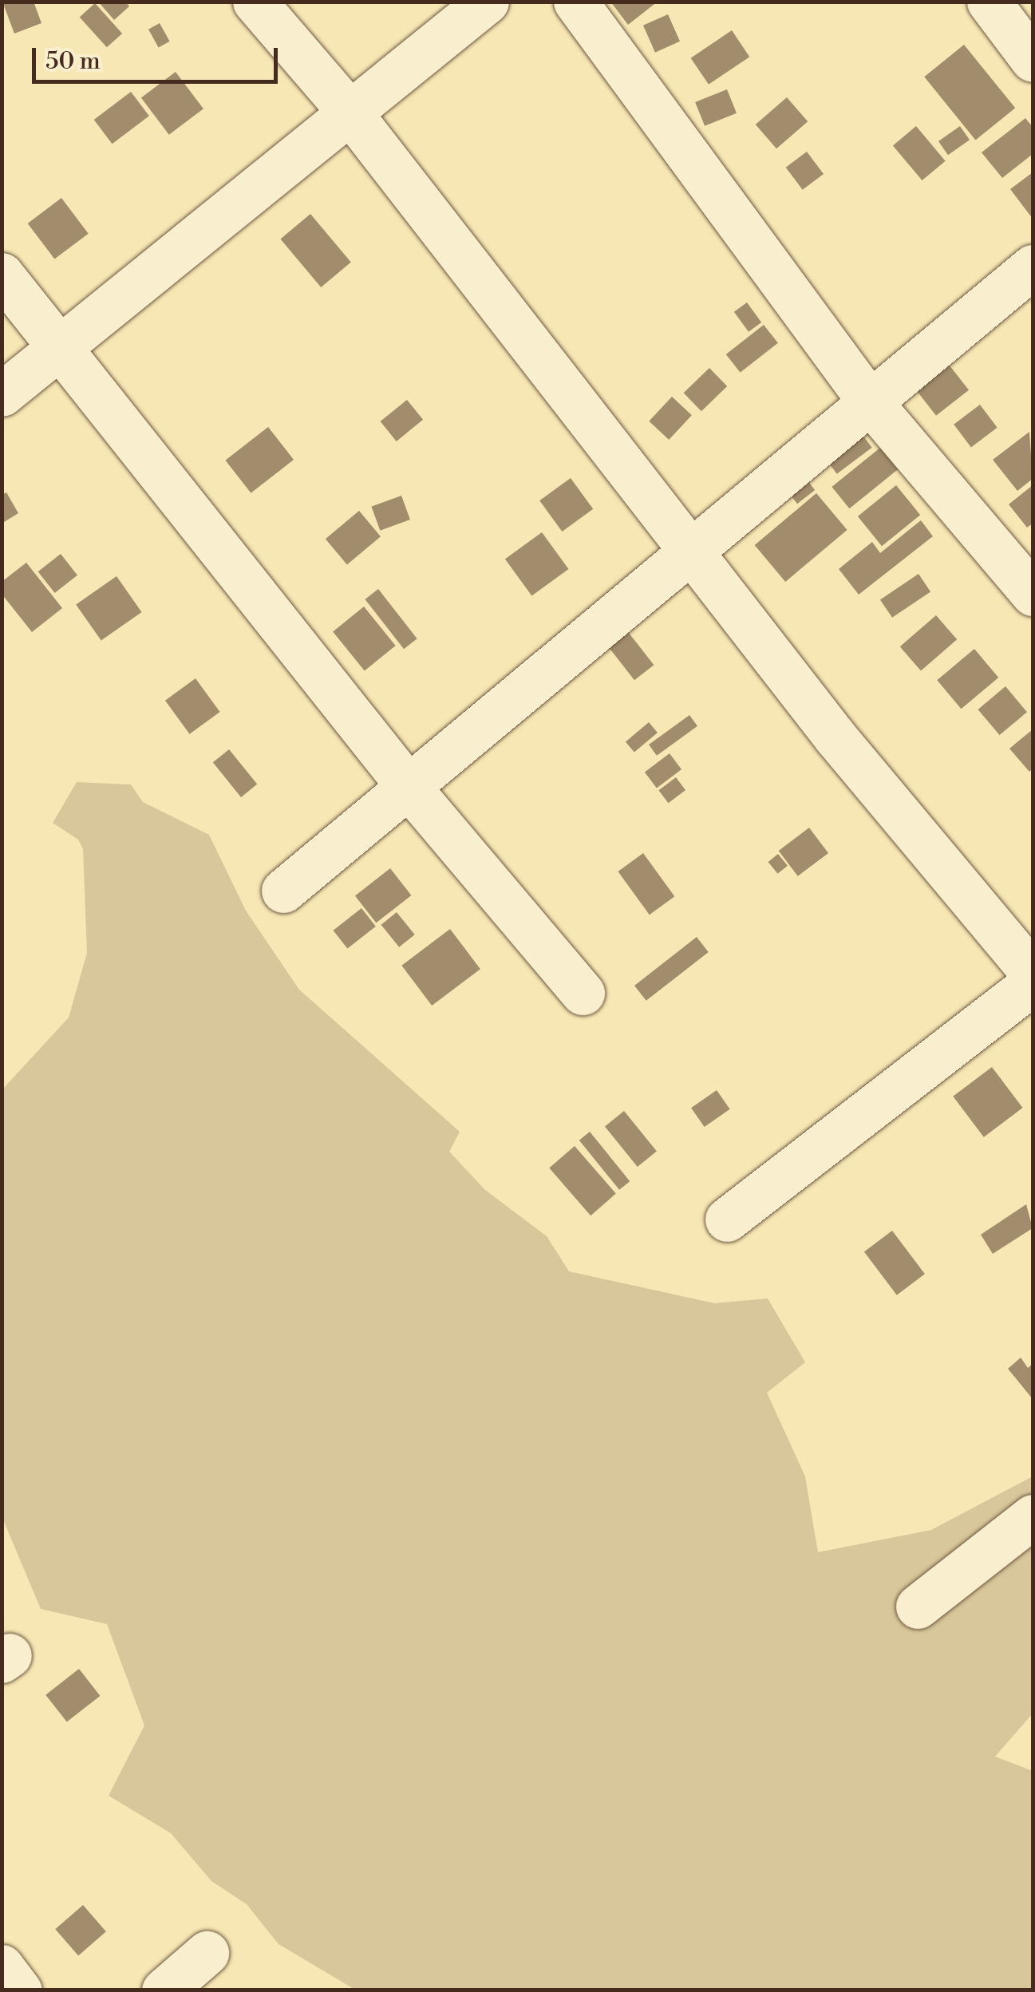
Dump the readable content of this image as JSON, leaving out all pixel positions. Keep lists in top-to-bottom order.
{
  "scale_bar": "50 m"
}
